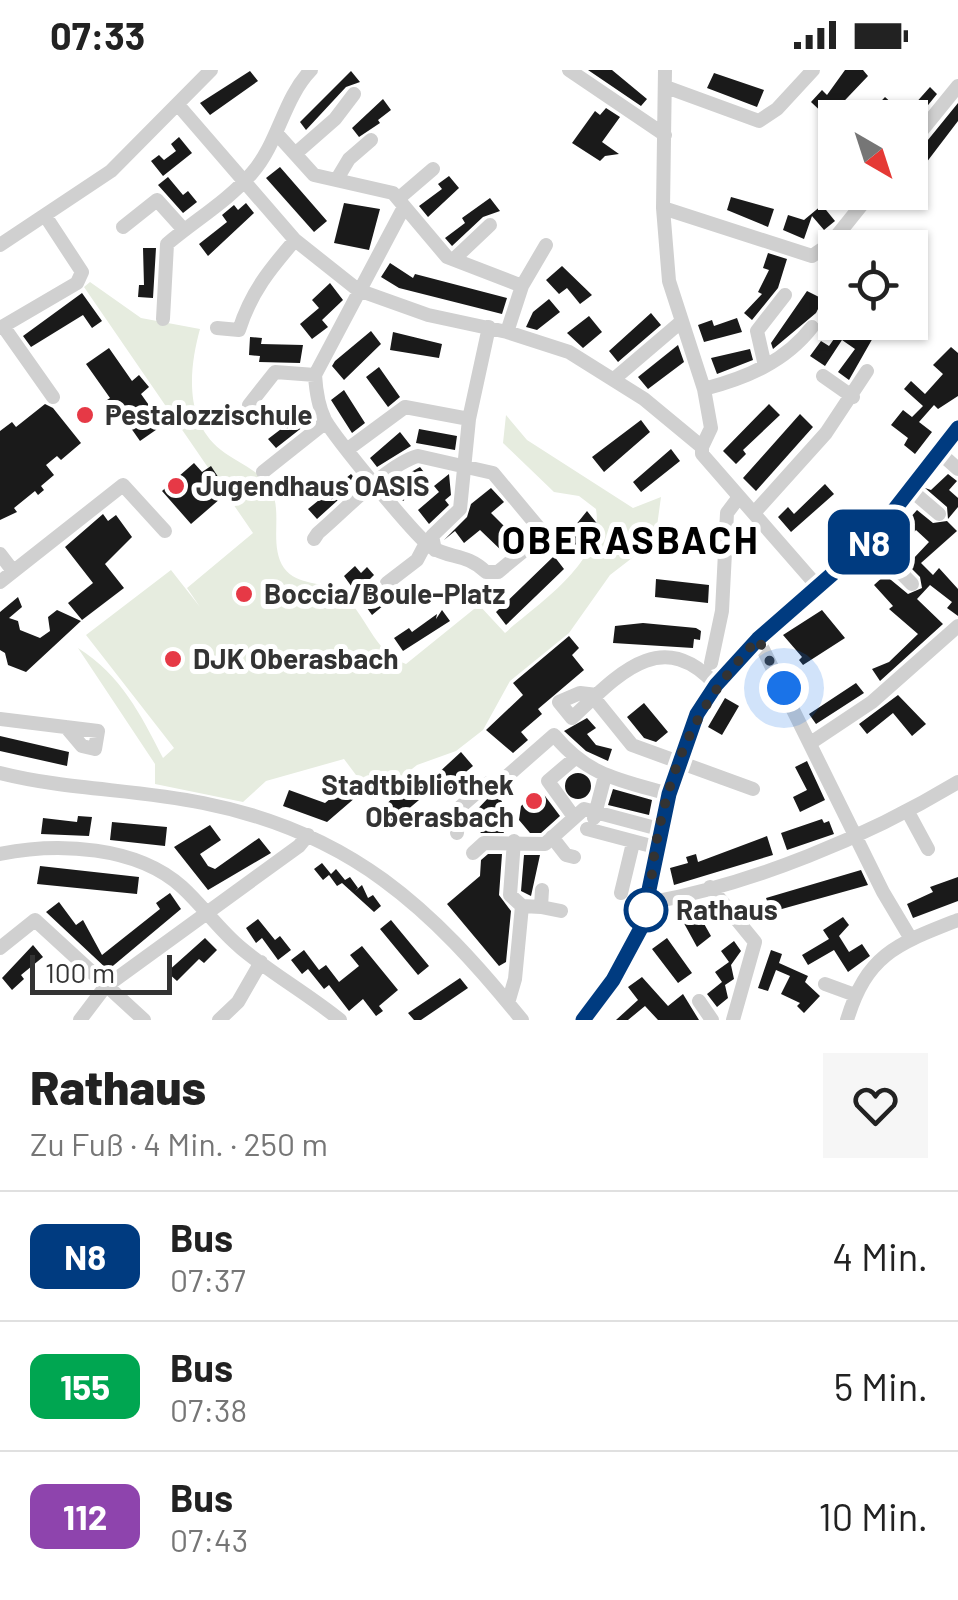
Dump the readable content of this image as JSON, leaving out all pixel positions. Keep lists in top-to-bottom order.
{
  "districts": ["OBERASBACH"],
  "places": [
    "Pestalozzischule",
    "Jugendhaus OASIS",
    "Boccia/Boule-Platz",
    "DJK Oberasbach",
    "Stadtbibliothek Oberasbach",
    "Rathaus"
  ],
  "lines": ["bus line N8"],
  "scale_bar": "100 m",
  "north": "bottom right",
  "page": {
    "status": "07:33",
    "on_map": "N8",
    "scale": "100 m",
    "heading": ["Rathaus", "Zu Fuß · 4 Min. · 250 m"],
    "list": [
      {
        "mark": "N8",
        "name": "Bus",
        "note": "07:37",
        "value": "4 Min."
      },
      {
        "mark": "155",
        "name": "Bus",
        "note": "07:38",
        "value": "5 Min."
      },
      {
        "mark": "112",
        "name": "Bus",
        "note": "07:43",
        "value": "10 Min."
      }
    ]
  }
}
